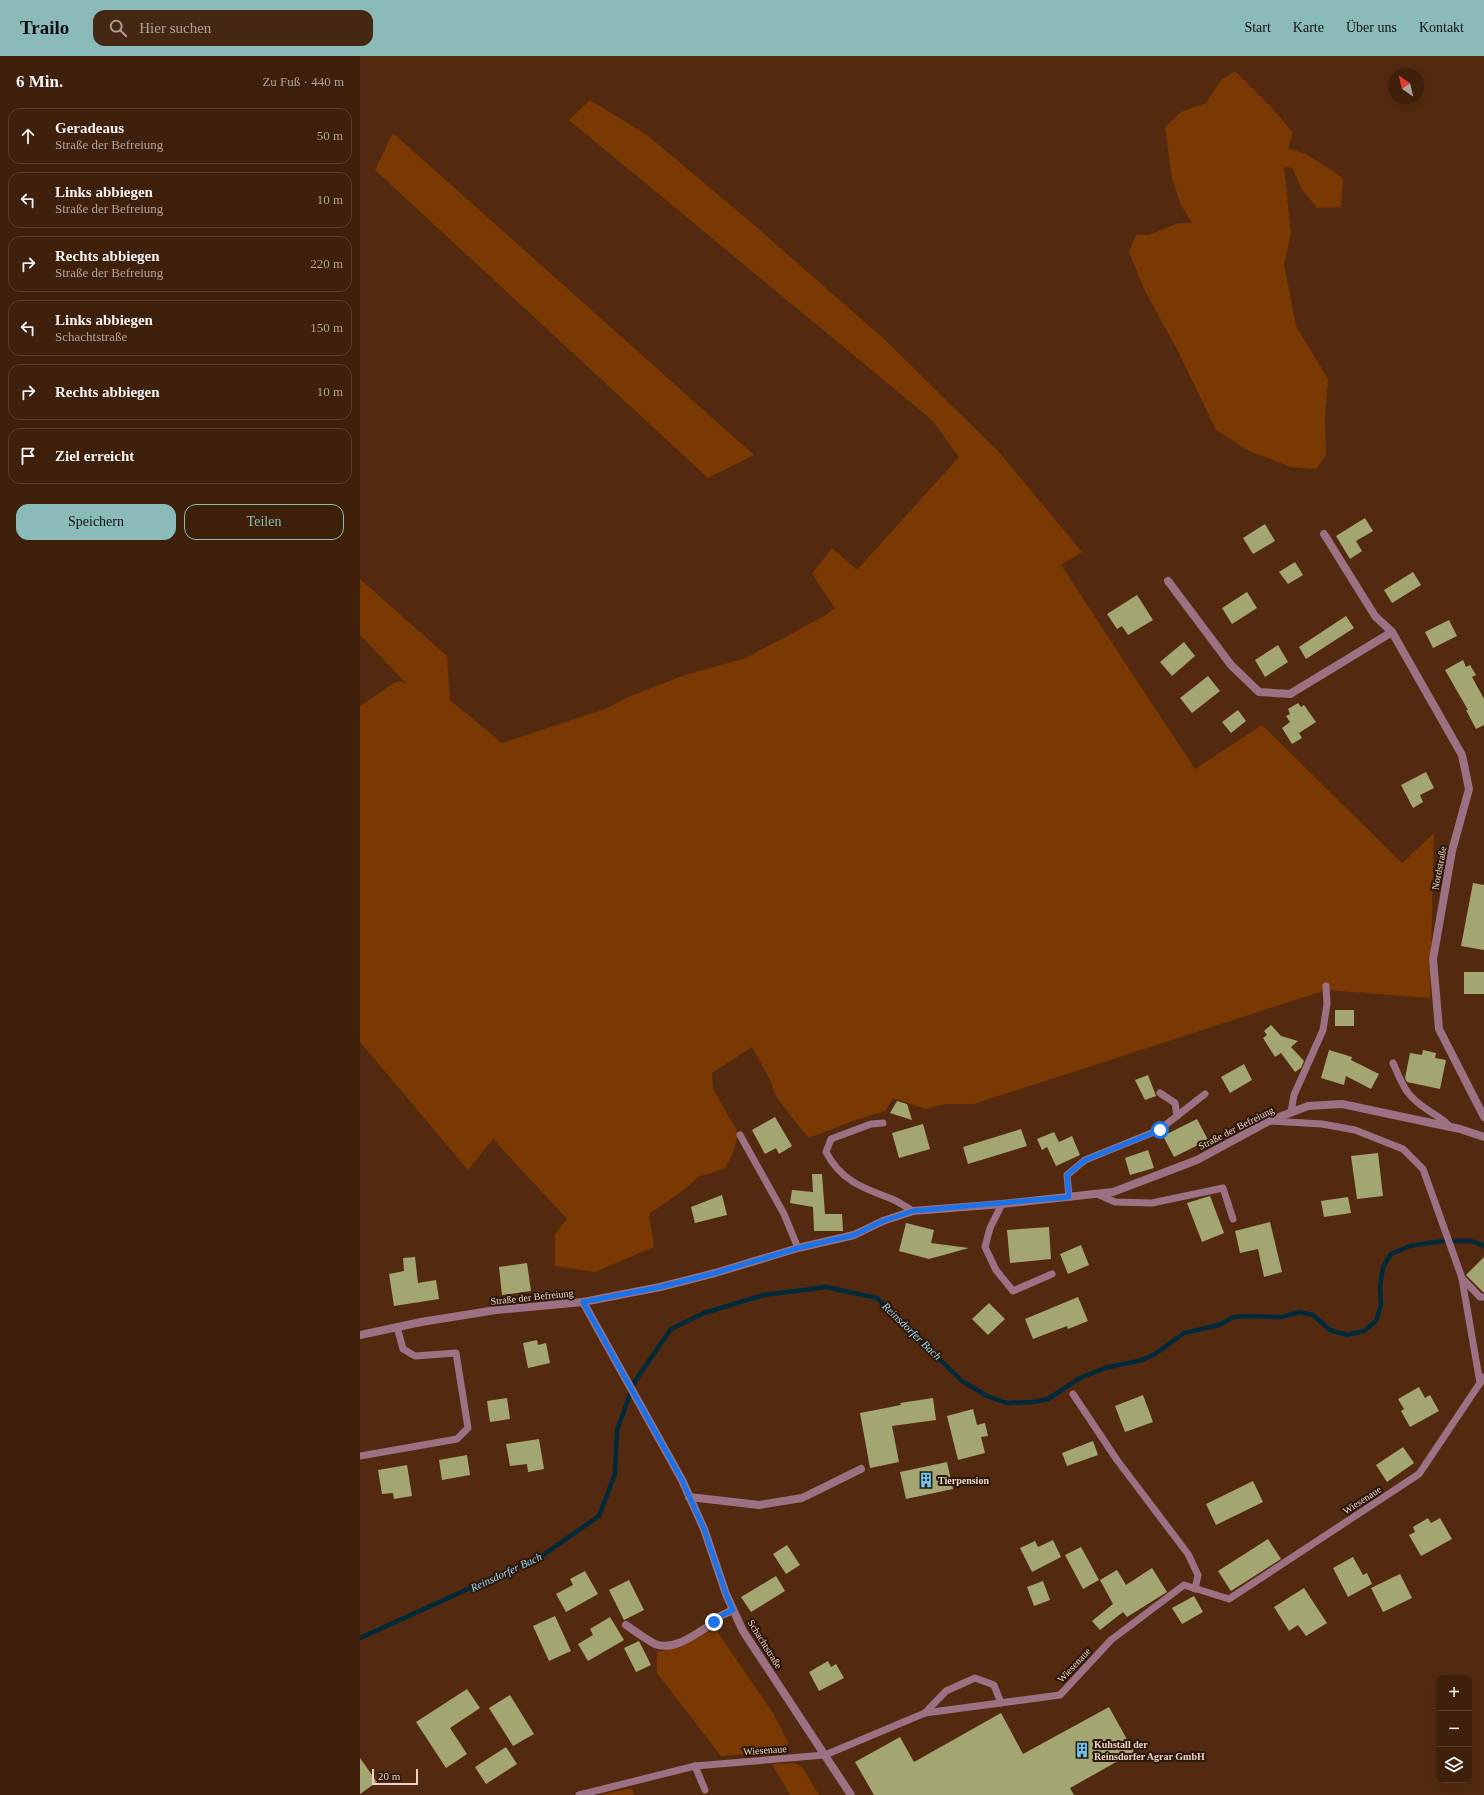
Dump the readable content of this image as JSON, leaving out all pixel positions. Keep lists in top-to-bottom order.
{
  "streets": {
    "street": ["Nordstraße", "Straße der Befreiung", "Schachtstraße"],
    "lane": ["Wiesenaue"]
  },
  "crossings": [
    ["Straße der Befreiung", "Schachtstraße"],
    ["Wiesenaue", "Schachtstraße"]
  ],
  "water": ["Reinsdorfer Bach"],
  "places": {
    "building": ["Tierpension", "Kuhstall der Reinsdorfer Agrar GmbH"]
  },
  "scale_bar": "20 m",
  "north": "top left",
  "page": {
    "header": "Trailo",
    "search": "Hier suchen",
    "nav": [
      "Start",
      "Karte",
      "Über uns",
      "Kontakt"
    ],
    "heading": ["6 Min.", "Zu Fuß · 440 m"],
    "list": [
      ["Geradeaus", "Straße der Befreiung", "50 m"],
      ["Links abbiegen", "Straße der Befreiung", "10 m"],
      ["Rechts abbiegen", "Straße der Befreiung", "220 m"],
      ["Links abbiegen", "Schachtstraße", "150 m"],
      ["Rechts abbiegen", "10 m"],
      "Ziel erreicht"
    ],
    "buttons": ["Speichern", "Teilen"],
    "map_buttons": ["+", "−"],
    "scale": "20 m"
  }
}
